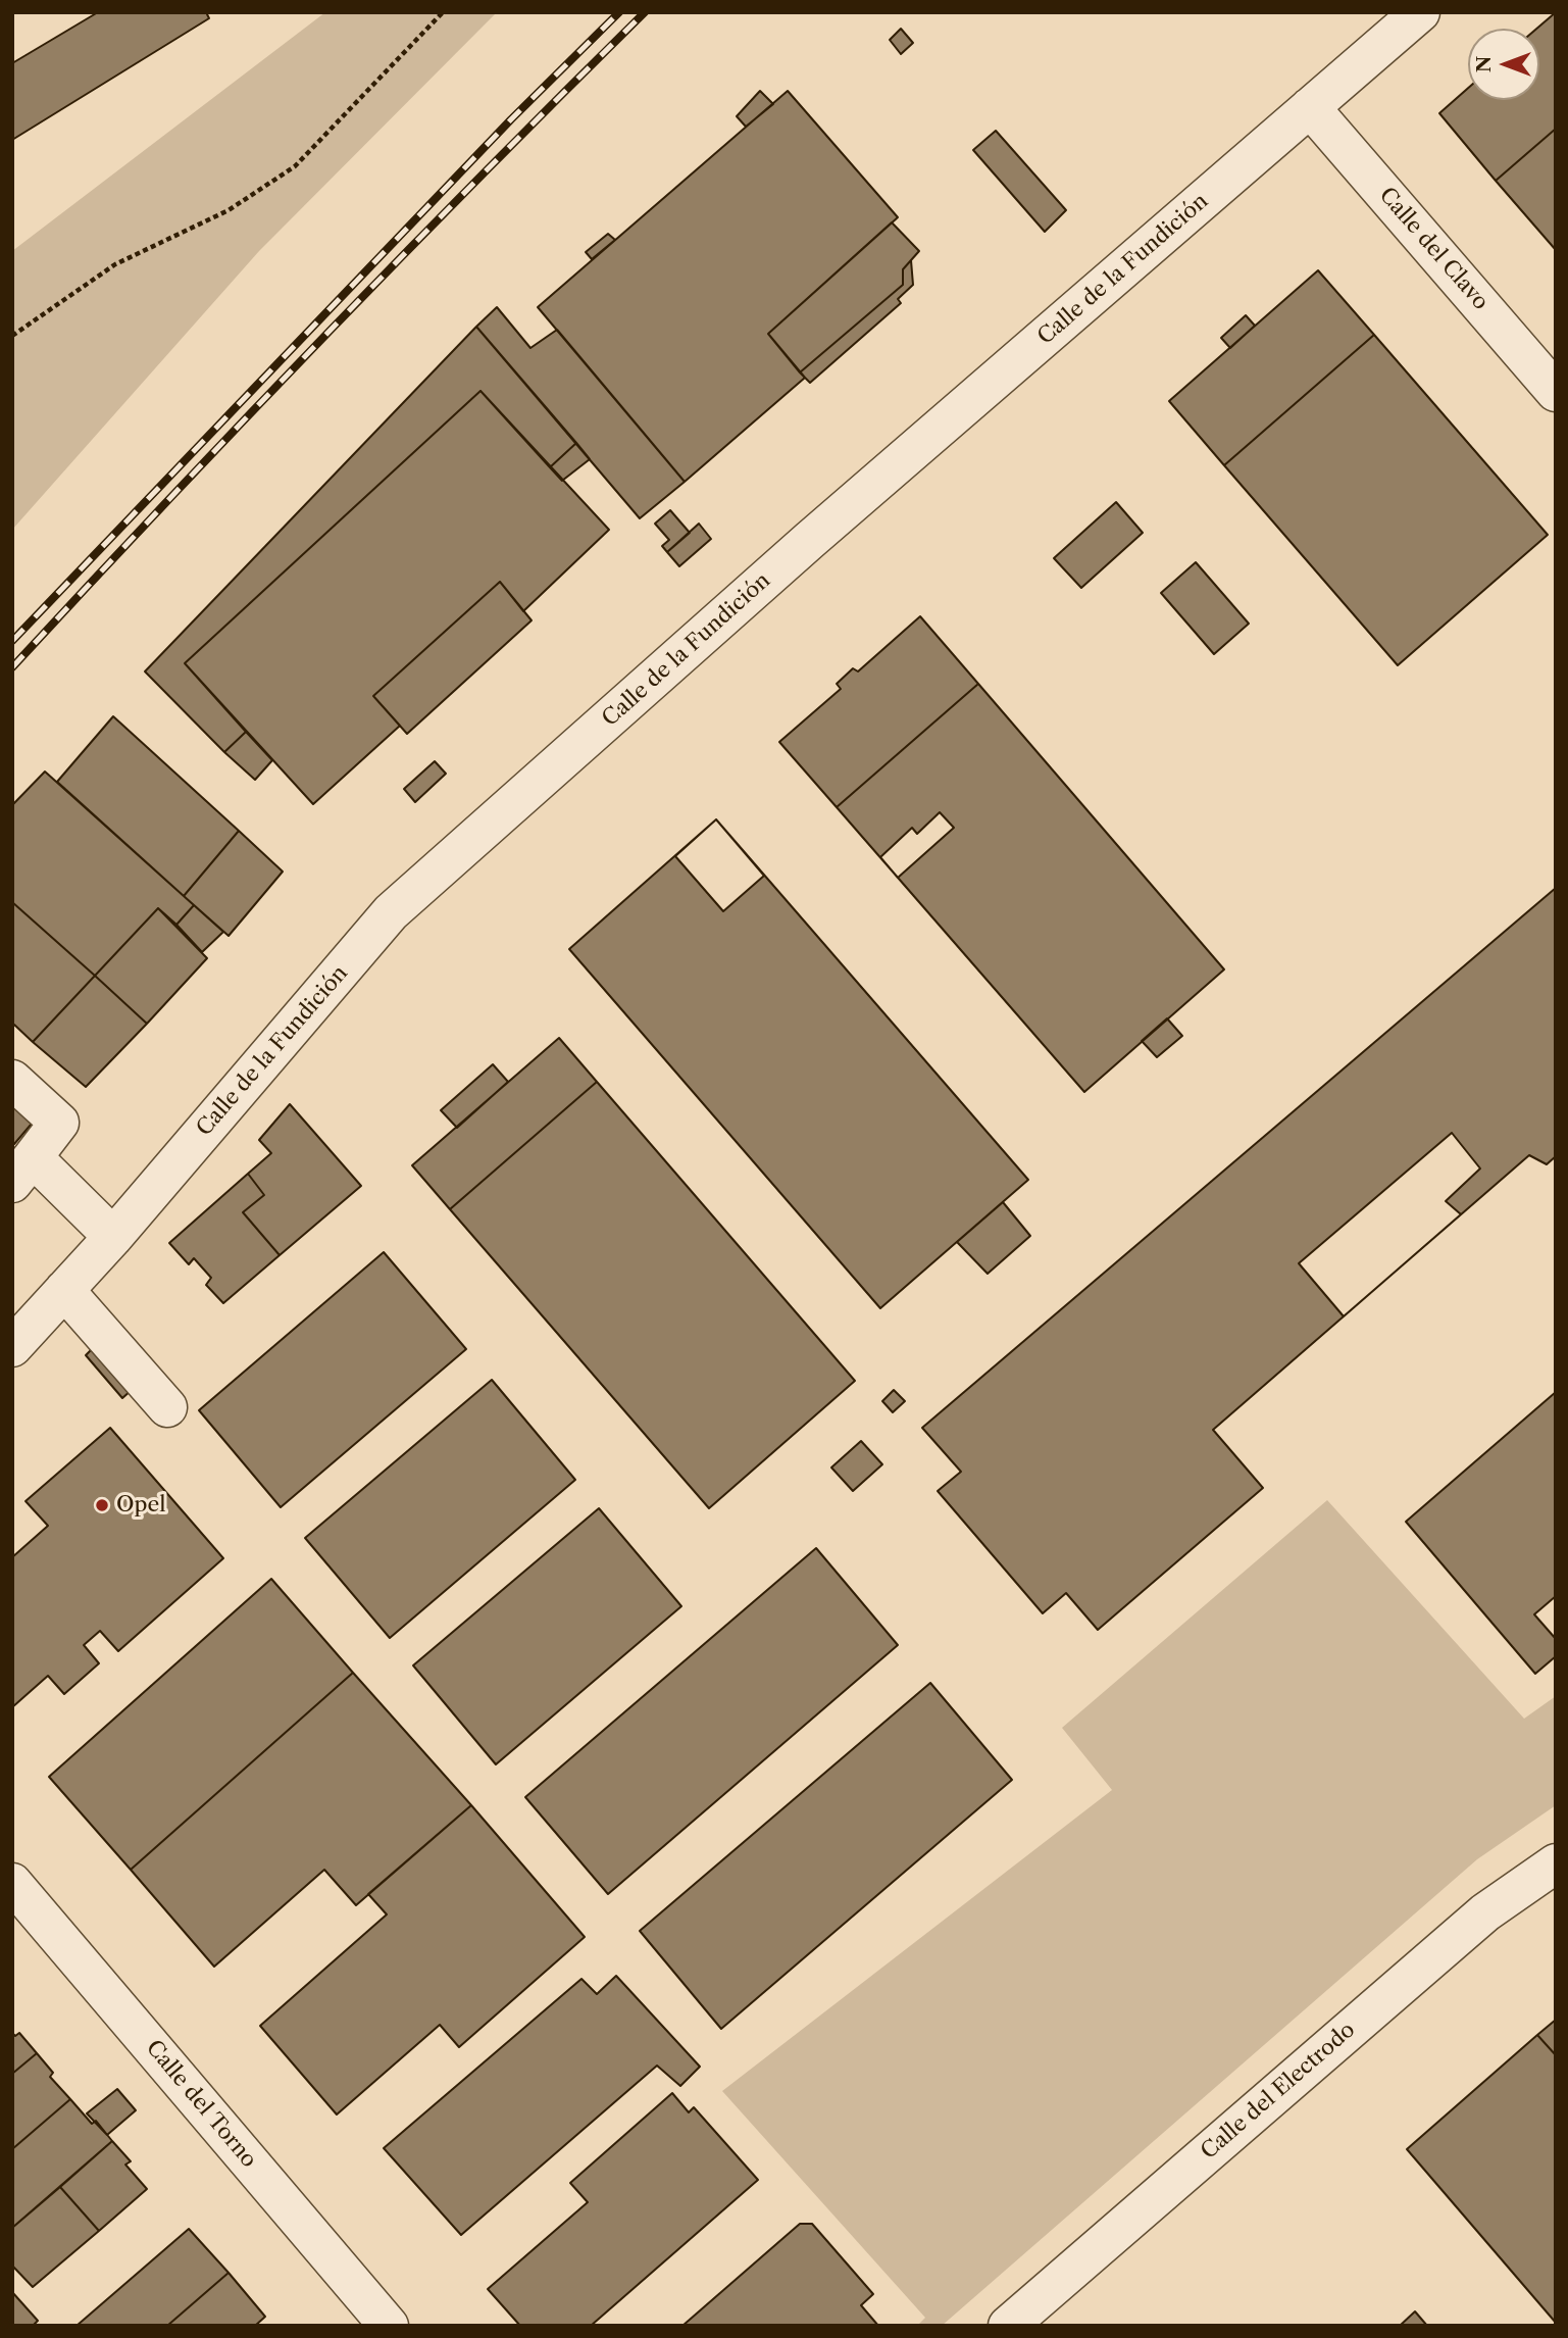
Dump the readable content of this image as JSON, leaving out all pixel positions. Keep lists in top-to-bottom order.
{
  "streets": {
    "street": [
      "Calle del Clavo",
      "Calle de la Fundición",
      "Calle del Electrodo",
      "Calle del Torno"
    ]
  },
  "crossings": [
    ["Calle del Clavo", "Calle de la Fundición"]
  ],
  "places": ["Opel"],
  "north": "left"
}
